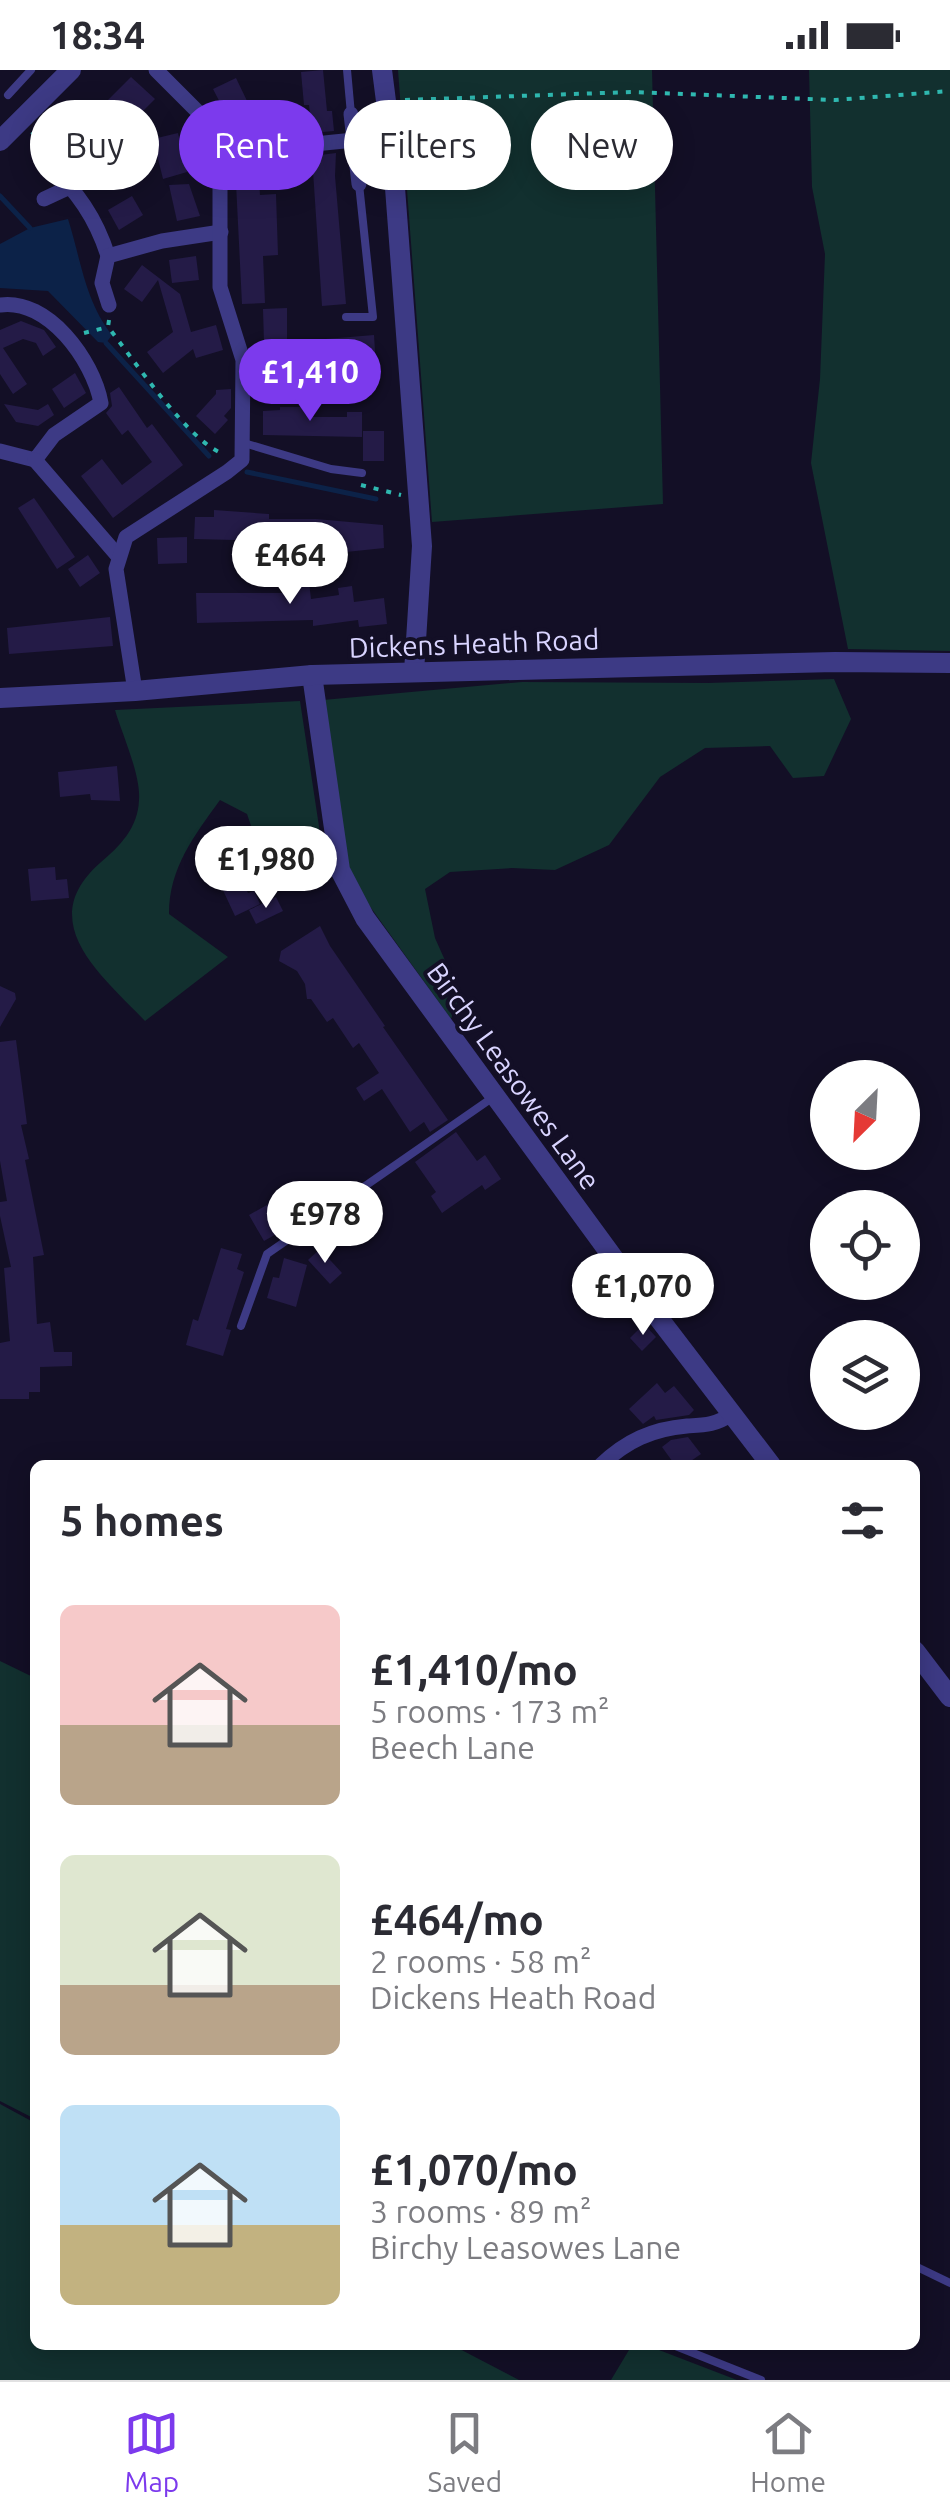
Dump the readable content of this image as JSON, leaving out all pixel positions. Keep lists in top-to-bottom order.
{
  "streets": {
    "street": ["Dickens Heath Road", "Birchy Leasowes Lane"]
  },
  "crossings": [
    ["Dickens Heath Road", "Birchy Leasowes Lane"]
  ],
  "north": "bottom left",
  "page": {
    "status": "18:34",
    "chip": [
      "Buy",
      "Rent",
      "Filters",
      "New"
    ],
    "price": [
      "£1,410",
      "£464",
      "£1,980",
      "£978",
      "£1,070"
    ],
    "heading": "5 homes",
    "list": [
      {
        "name": "£1,410/mo",
        "note": "5 rooms · 173 m² · Beech Lane"
      },
      {
        "name": "£464/mo",
        "note": "2 rooms · 58 m² · Dickens Heath Road"
      },
      {
        "name": "£1,070/mo",
        "note": "3 rooms · 89 m² · Birchy Leasowes Lane"
      }
    ],
    "tabs": ["Map", "Saved", "Home"]
  }
}
